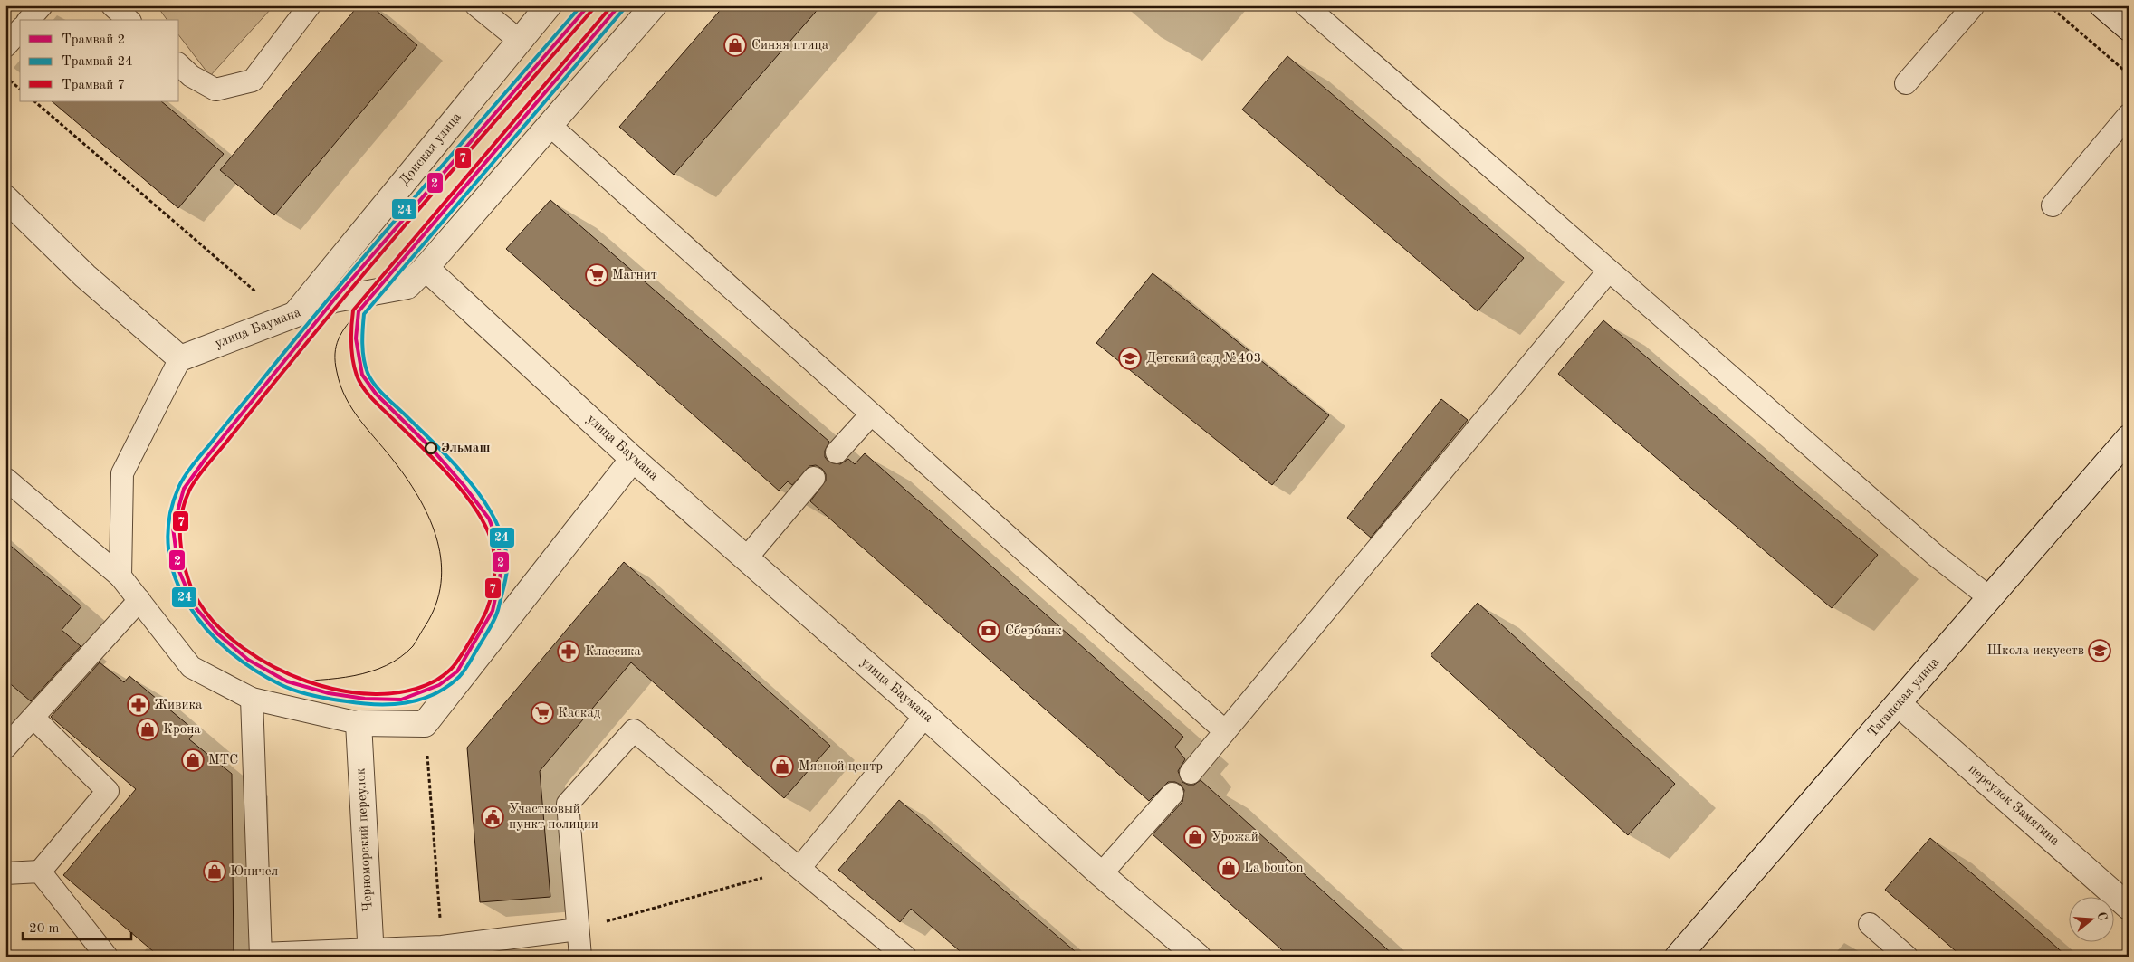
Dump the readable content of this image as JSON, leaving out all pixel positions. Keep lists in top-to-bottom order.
{
  "streets": {
    "street": [
      "Донская улица",
      "улица Баумана",
      "Таганская улица",
      "переулок Замятина",
      "Черноморский переулок"
    ]
  },
  "crossings": [
    ["Донская улица", "улица Баумана"],
    ["Таганская улица", "переулок Замятина"]
  ],
  "places": {
    "shop": [
      "Синяя птица",
      "Крона",
      "МТС",
      "Мясной центр",
      "Урожай",
      "La bouton",
      "Юничел"
    ],
    "supermarket": ["Магнит", "Каскад"],
    "school or university": ["Детский сад №403", "Школа искусств"],
    "other": ["Эльмаш"],
    "bank": ["Сбербанк"],
    "pharmacy": ["Классика", "Живика"],
    "public building": ["Участковый пункт полиции"]
  },
  "lines": ["tram line 2", "tram line 24", "tram line 7"],
  "legend": ["Трамвай 2", "Трамвай 24", "Трамвай 7"],
  "scale_bar": "20 m",
  "north": "right"
}
